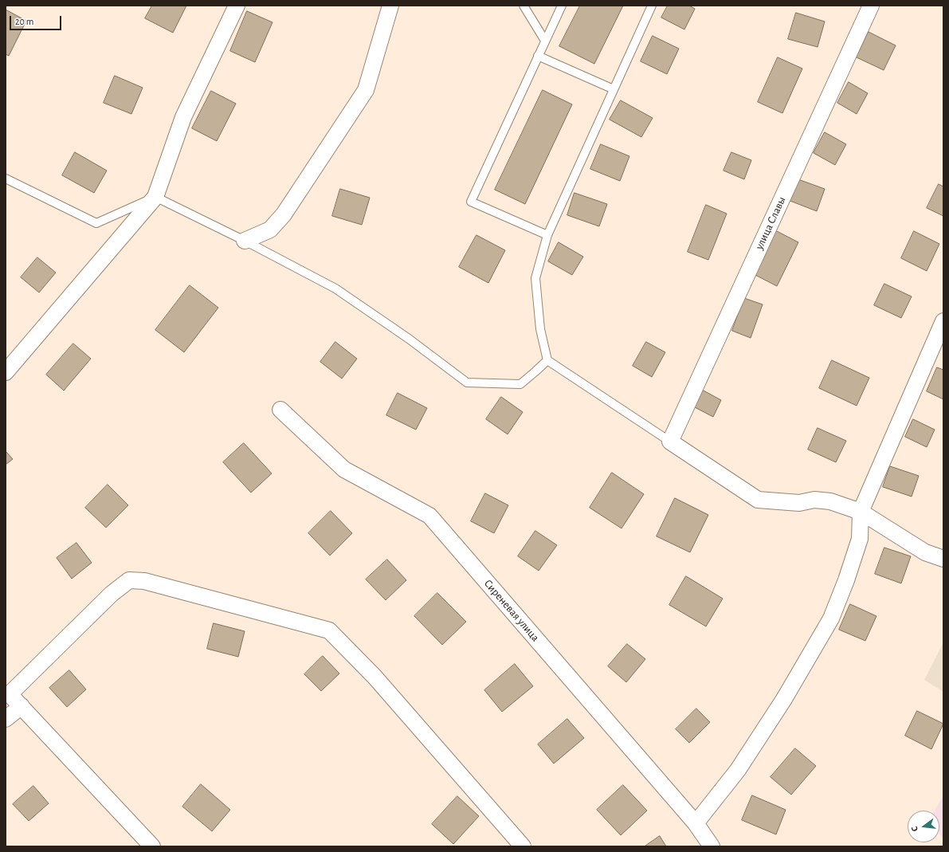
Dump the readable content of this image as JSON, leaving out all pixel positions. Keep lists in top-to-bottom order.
{
  "streets": {
    "street": ["улица Славы", "Сиреневая улица"]
  },
  "scale_bar": "20 m",
  "north": "left"
}
